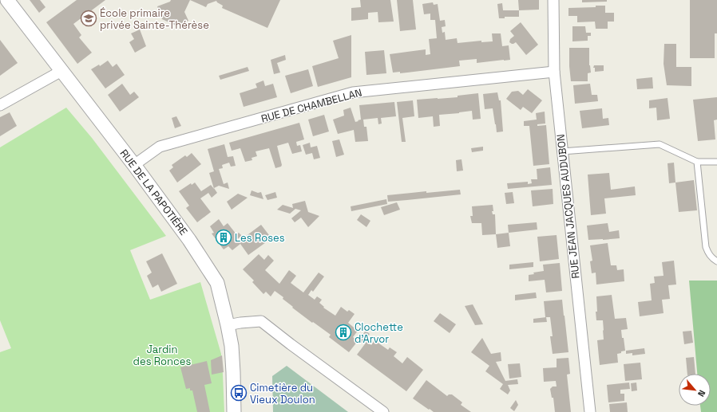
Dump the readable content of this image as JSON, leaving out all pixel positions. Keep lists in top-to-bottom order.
{
  "streets": {
    "street": ["RUE DE CHAMBELLAN", "RUE DE LA PAPOTIÈRE", "RUE JEAN JACQUES AUDUBON"]
  },
  "crossings": [
    ["RUE DE CHAMBELLAN", "RUE DE LA PAPOTIÈRE"],
    ["RUE DE CHAMBELLAN", "RUE JEAN JACQUES AUDUBON"]
  ],
  "parks": ["Jardin des Ronces"],
  "places": {
    "school or university": ["École primaire privée Sainte-Thérèse"],
    "building": ["Les Roses", "Clochette d'Arvor"],
    "bus stop": ["Cimetière du Vieux Doulon"]
  },
  "north": "bottom right"
}
